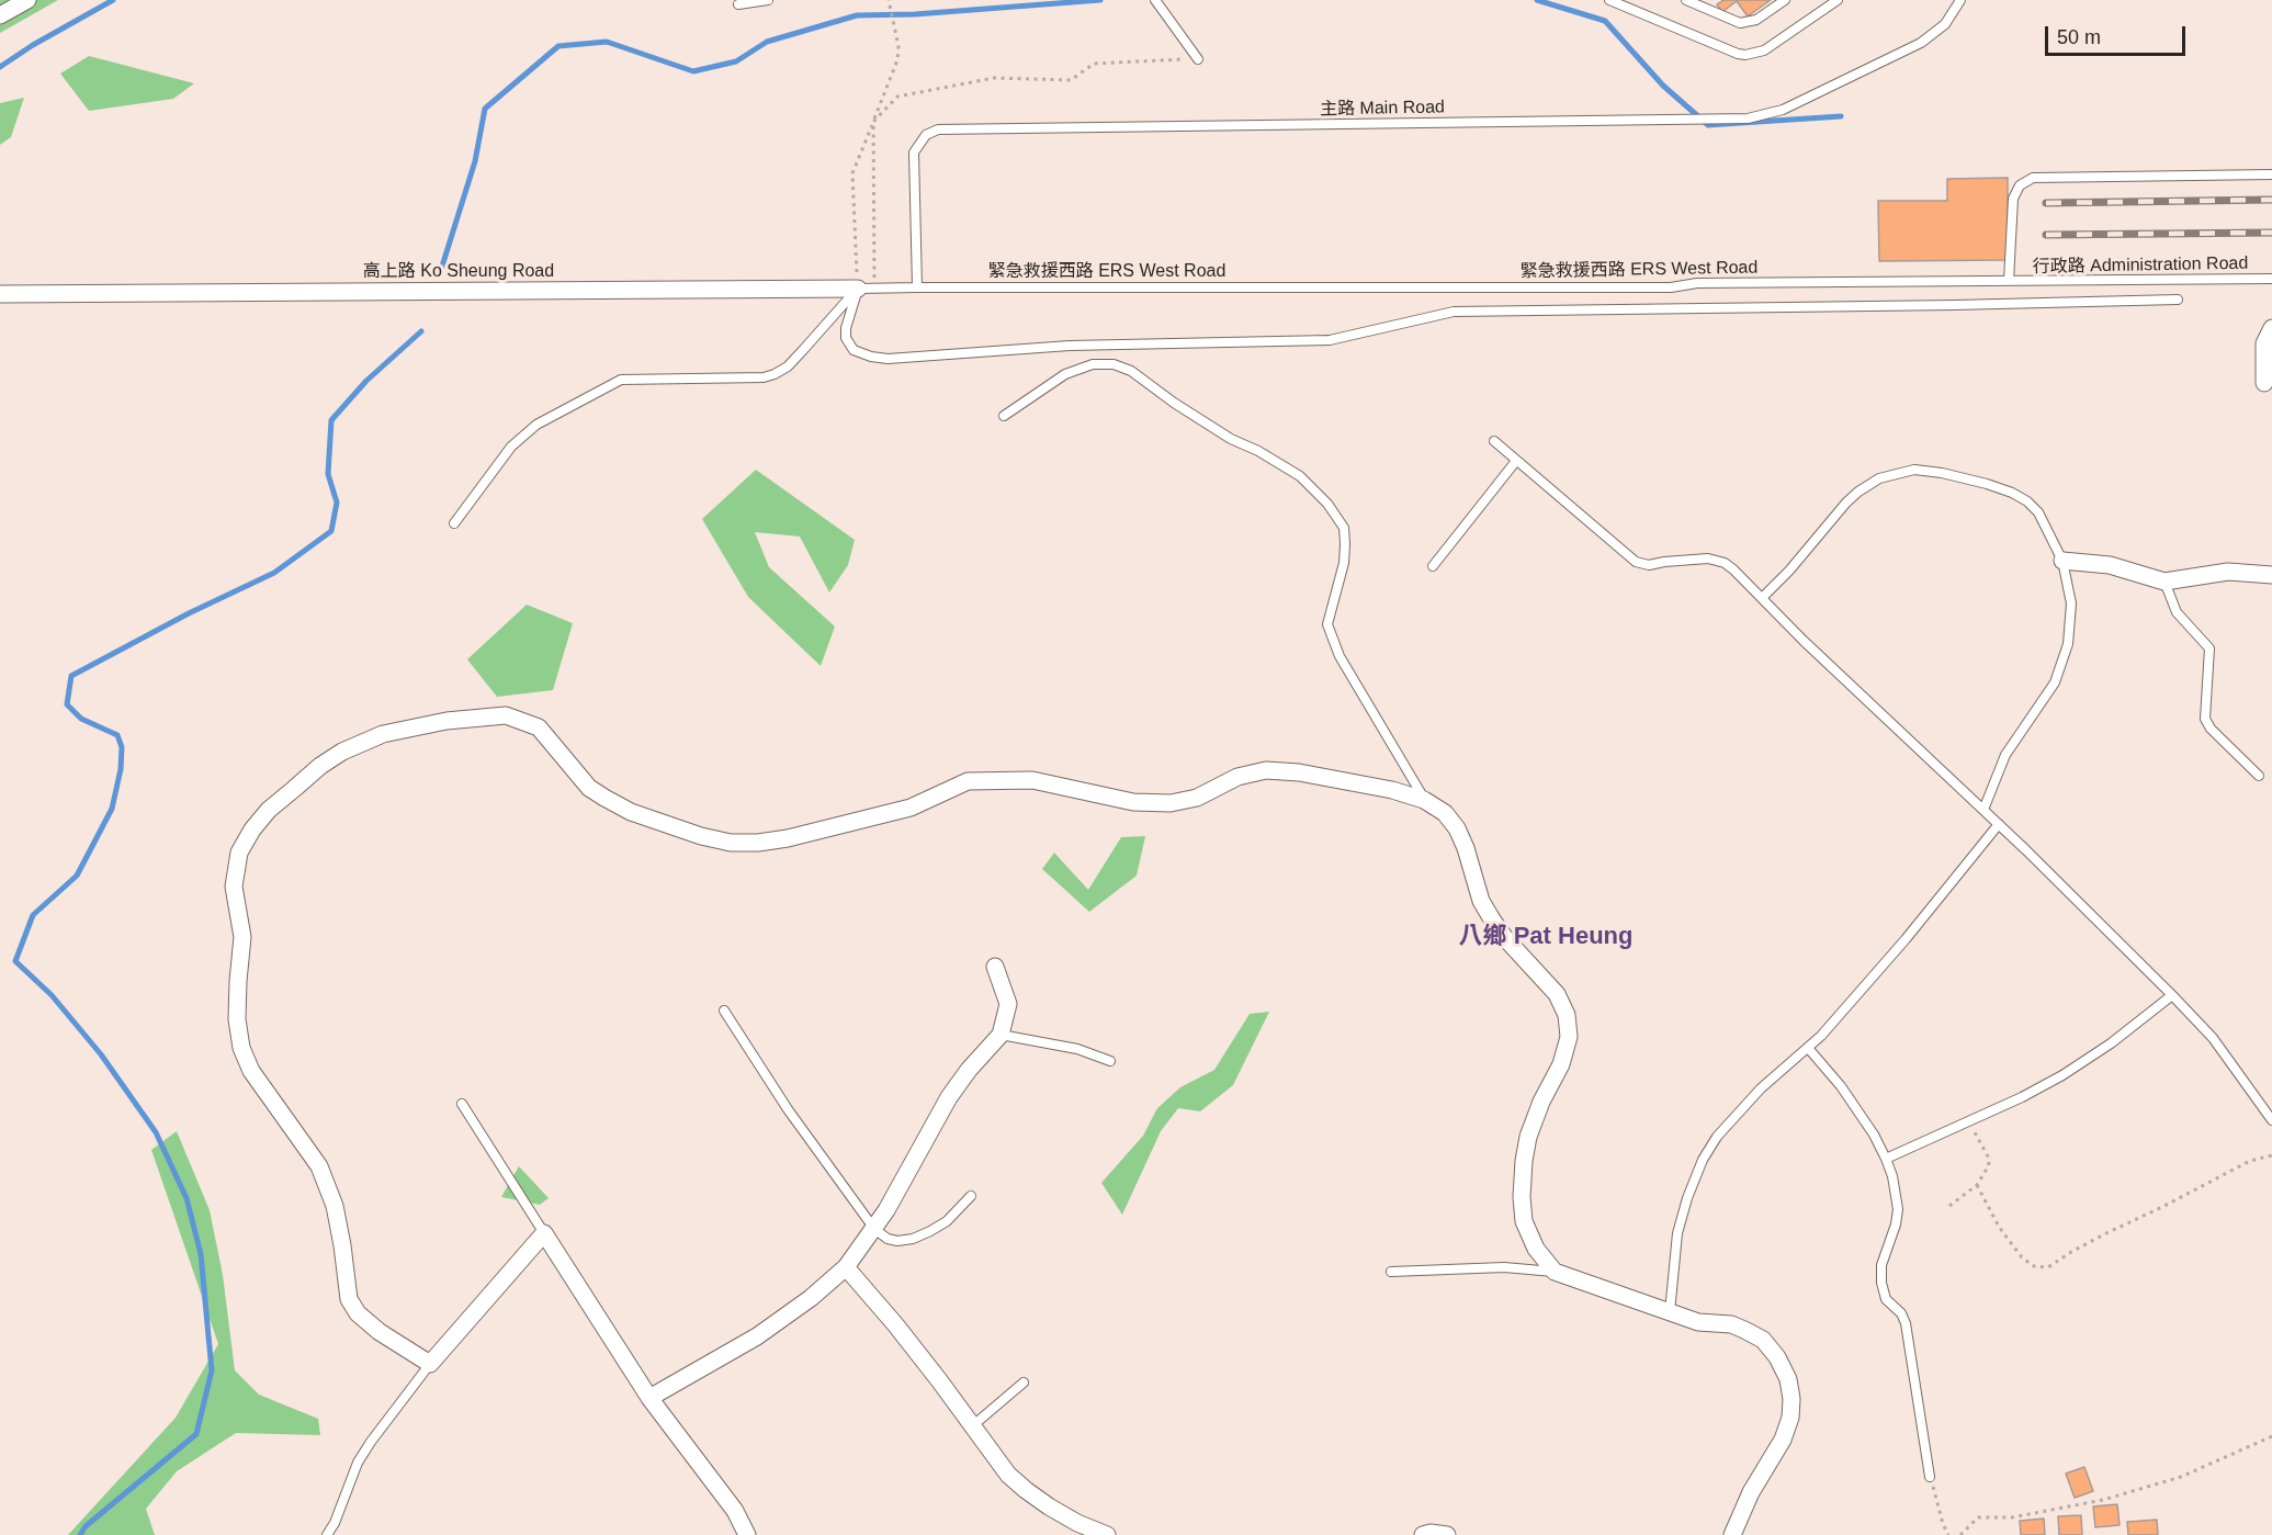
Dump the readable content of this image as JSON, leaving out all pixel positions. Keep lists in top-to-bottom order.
{
  "streets": {
    "street": ["高上路 Ko Sheung Road"],
    "lane": ["主路 Main Road", "行政路 Administration Road", "緊急救援西路 ERS West Road"]
  },
  "crossings": [
    ["主路 Main Road", "緊急救援西路 ERS West Road"],
    ["主路 Main Road", "高上路 Ko Sheung Road"],
    ["行政路 Administration Road", "緊急救援西路 ERS West Road"],
    ["緊急救援西路 ERS West Road", "高上路 Ko Sheung Road"]
  ],
  "districts": ["八鄉 Pat Heung"],
  "scale_bar": "50 m"
}
